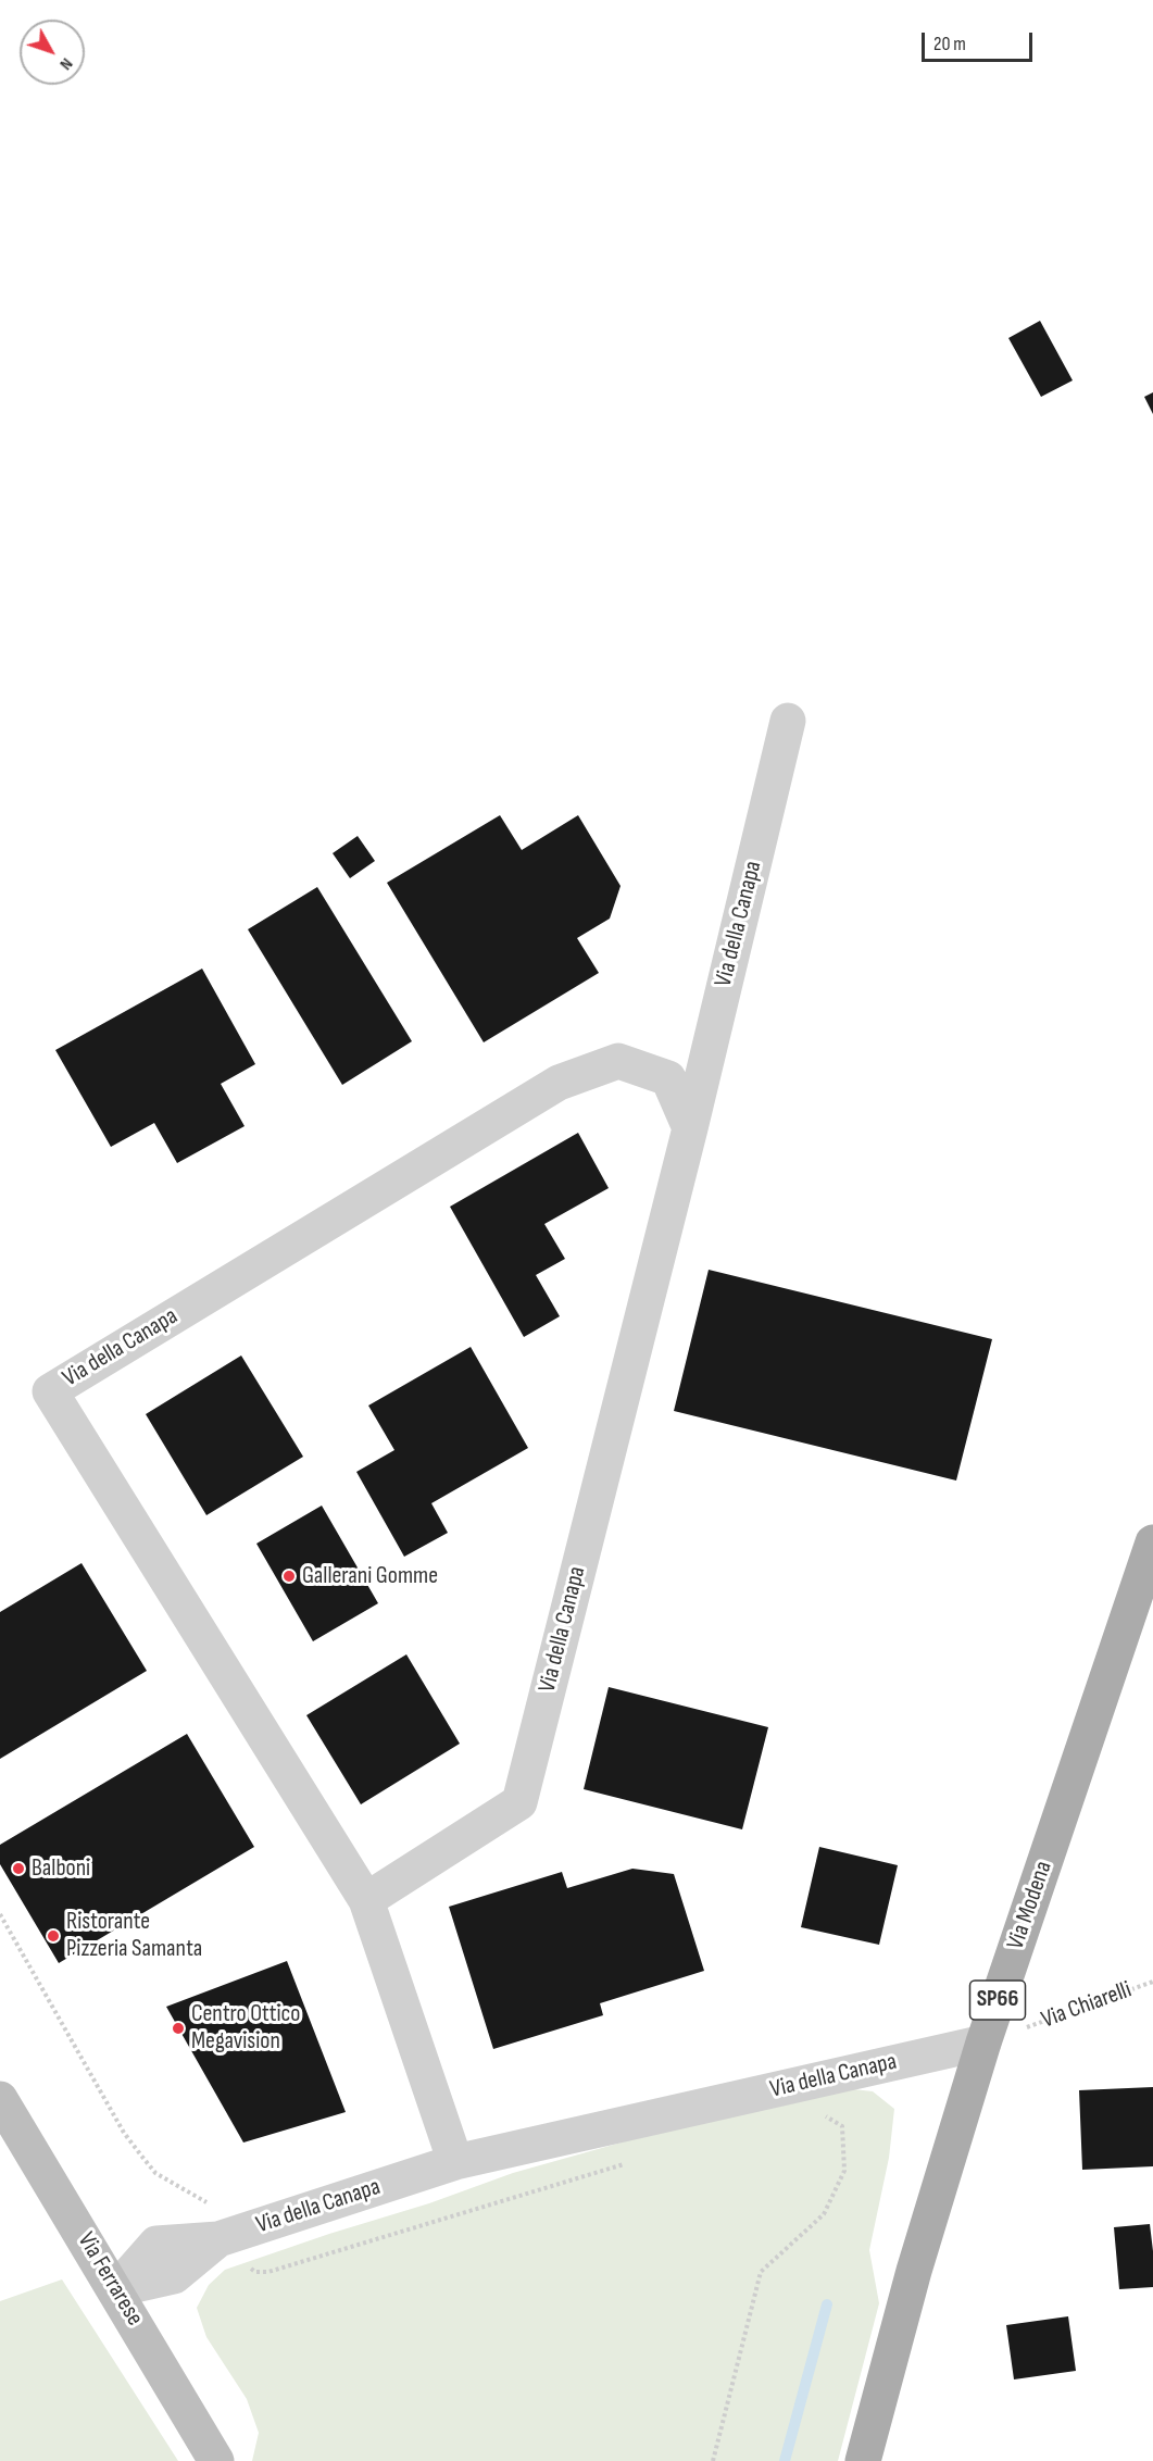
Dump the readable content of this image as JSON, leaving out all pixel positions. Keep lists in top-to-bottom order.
{
  "streets": {
    "main road": ["Via Modena", "SP66", "Via Ferrarese"],
    "street": ["Via della Canapa"],
    "path": ["Via Chiarelli"]
  },
  "crossings": [
    ["Via della Canapa", "Via Modena"],
    ["Via della Canapa", "Via Chiarelli"],
    ["Via della Canapa", "Via Ferrarese"],
    ["Via Modena", "Via Chiarelli"]
  ],
  "places": [
    "Gallerani Gomme",
    "Balboni",
    "Ristorante Pizzeria Samanta",
    "Centro Ottico Megavision"
  ],
  "scale_bar": "20 m",
  "north": "bottom right"
}
